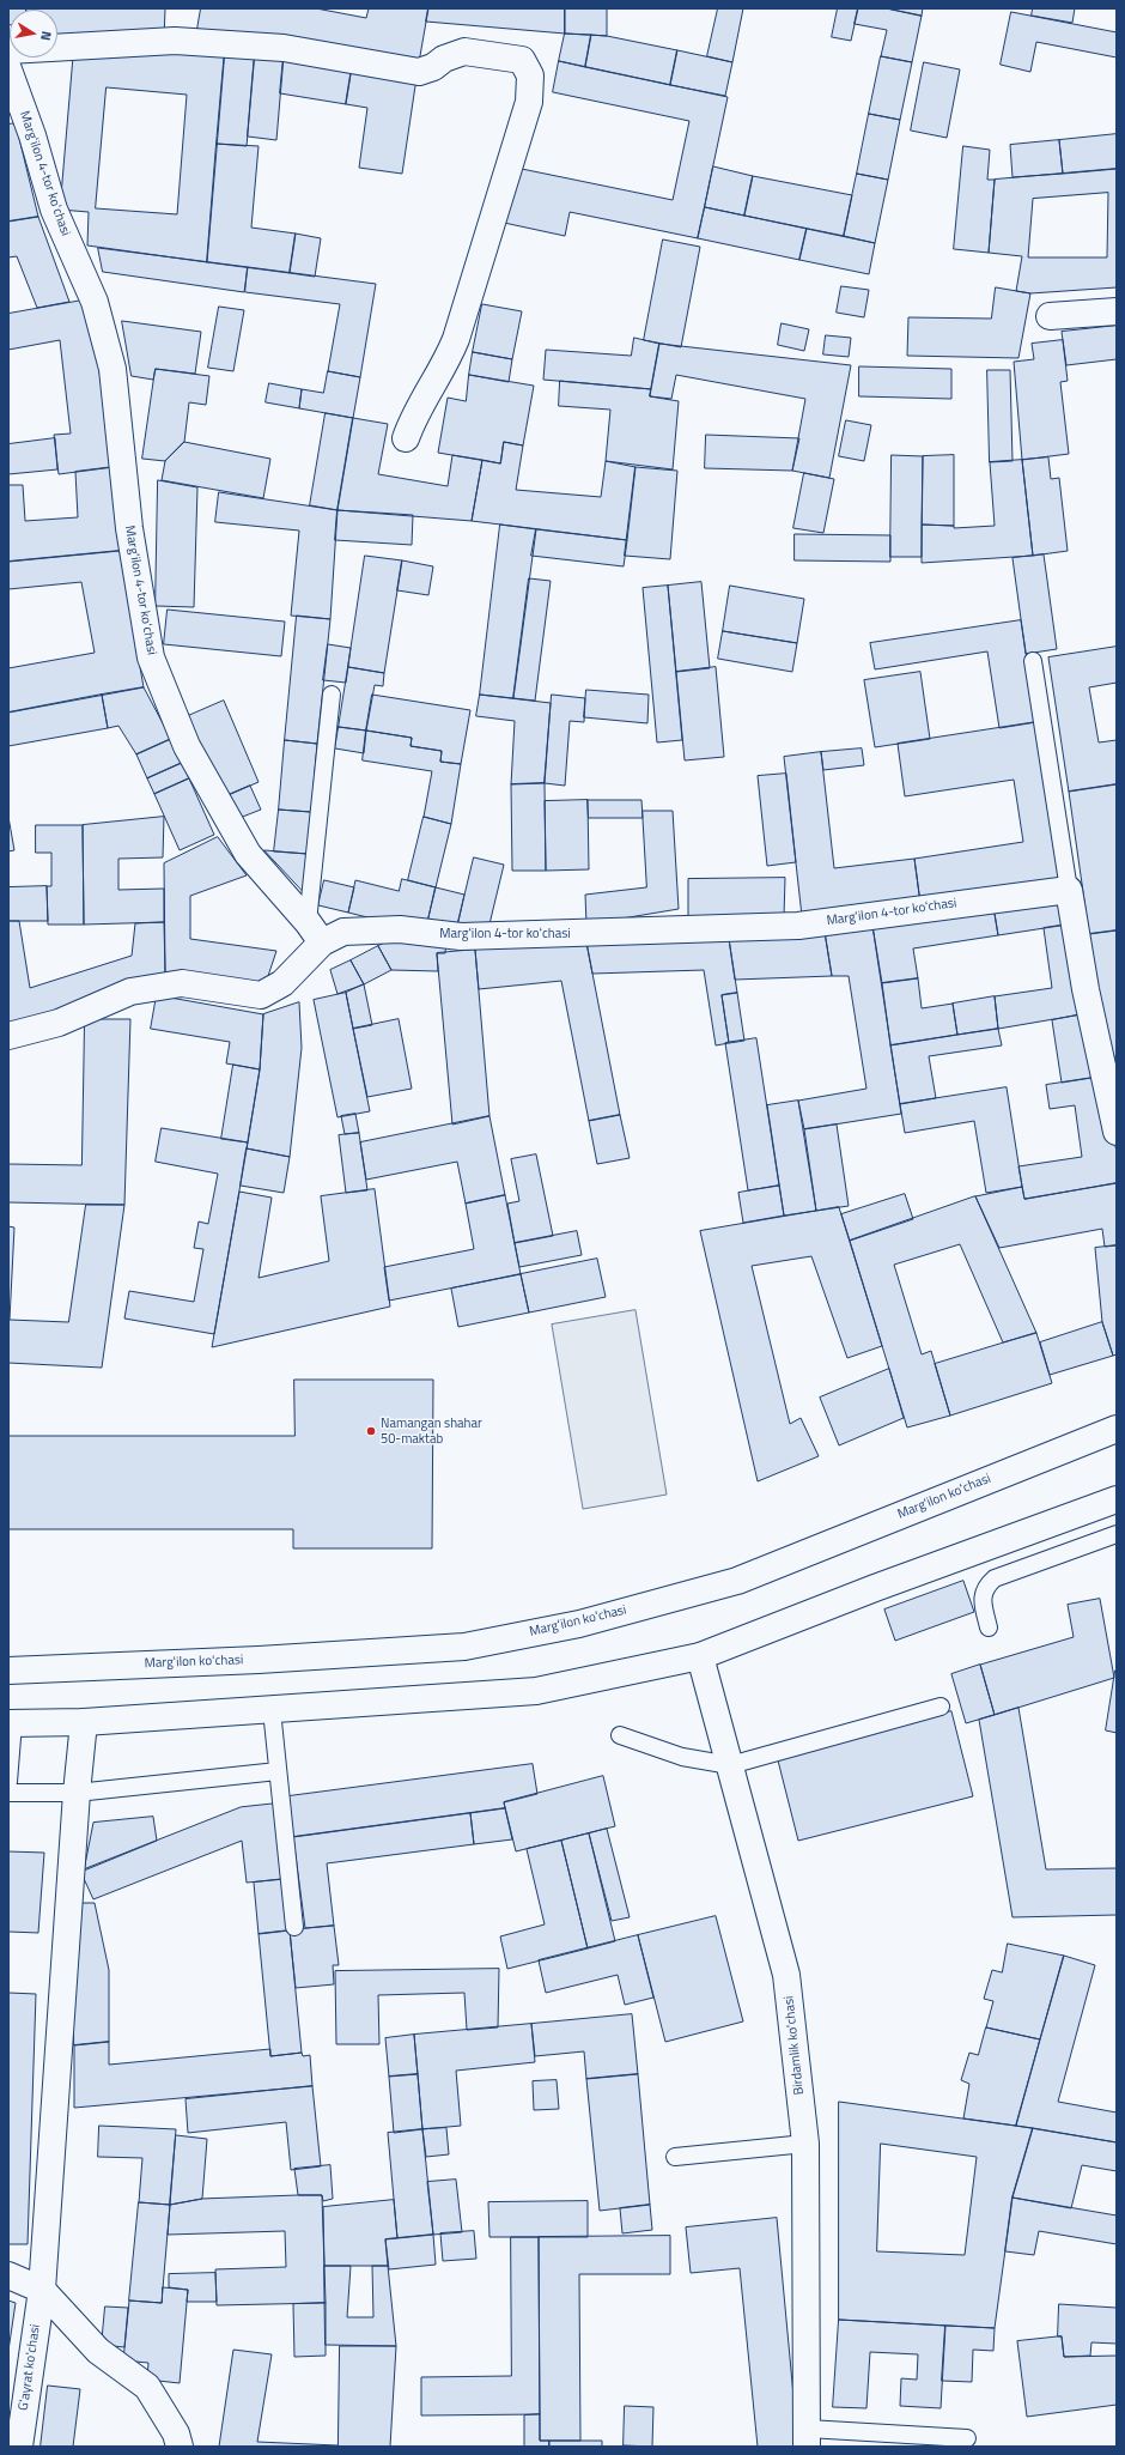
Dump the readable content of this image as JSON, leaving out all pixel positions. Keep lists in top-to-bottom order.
{
  "streets": {
    "street": [
      "Margʻilon 4-tor koʻchasi",
      "Margʻilon koʻchasi",
      "Birdamlik koʻchasi",
      "Gʻayrat koʻchasi"
    ]
  },
  "places": ["Namangan shahar 50-maktab"],
  "north": "right"
}
